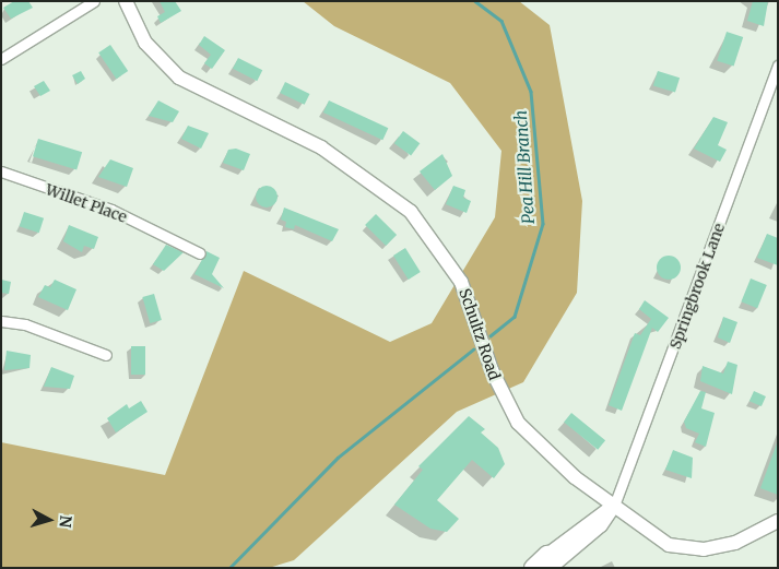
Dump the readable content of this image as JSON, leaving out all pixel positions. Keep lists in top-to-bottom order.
{
  "streets": {
    "street": ["Willet Place", "Springbrook Lane", "Schultz Road"]
  },
  "crossings": [
    ["Springbrook Lane", "Schultz Road"]
  ],
  "water": ["Pea Hill Branch"],
  "north": "right"
}
